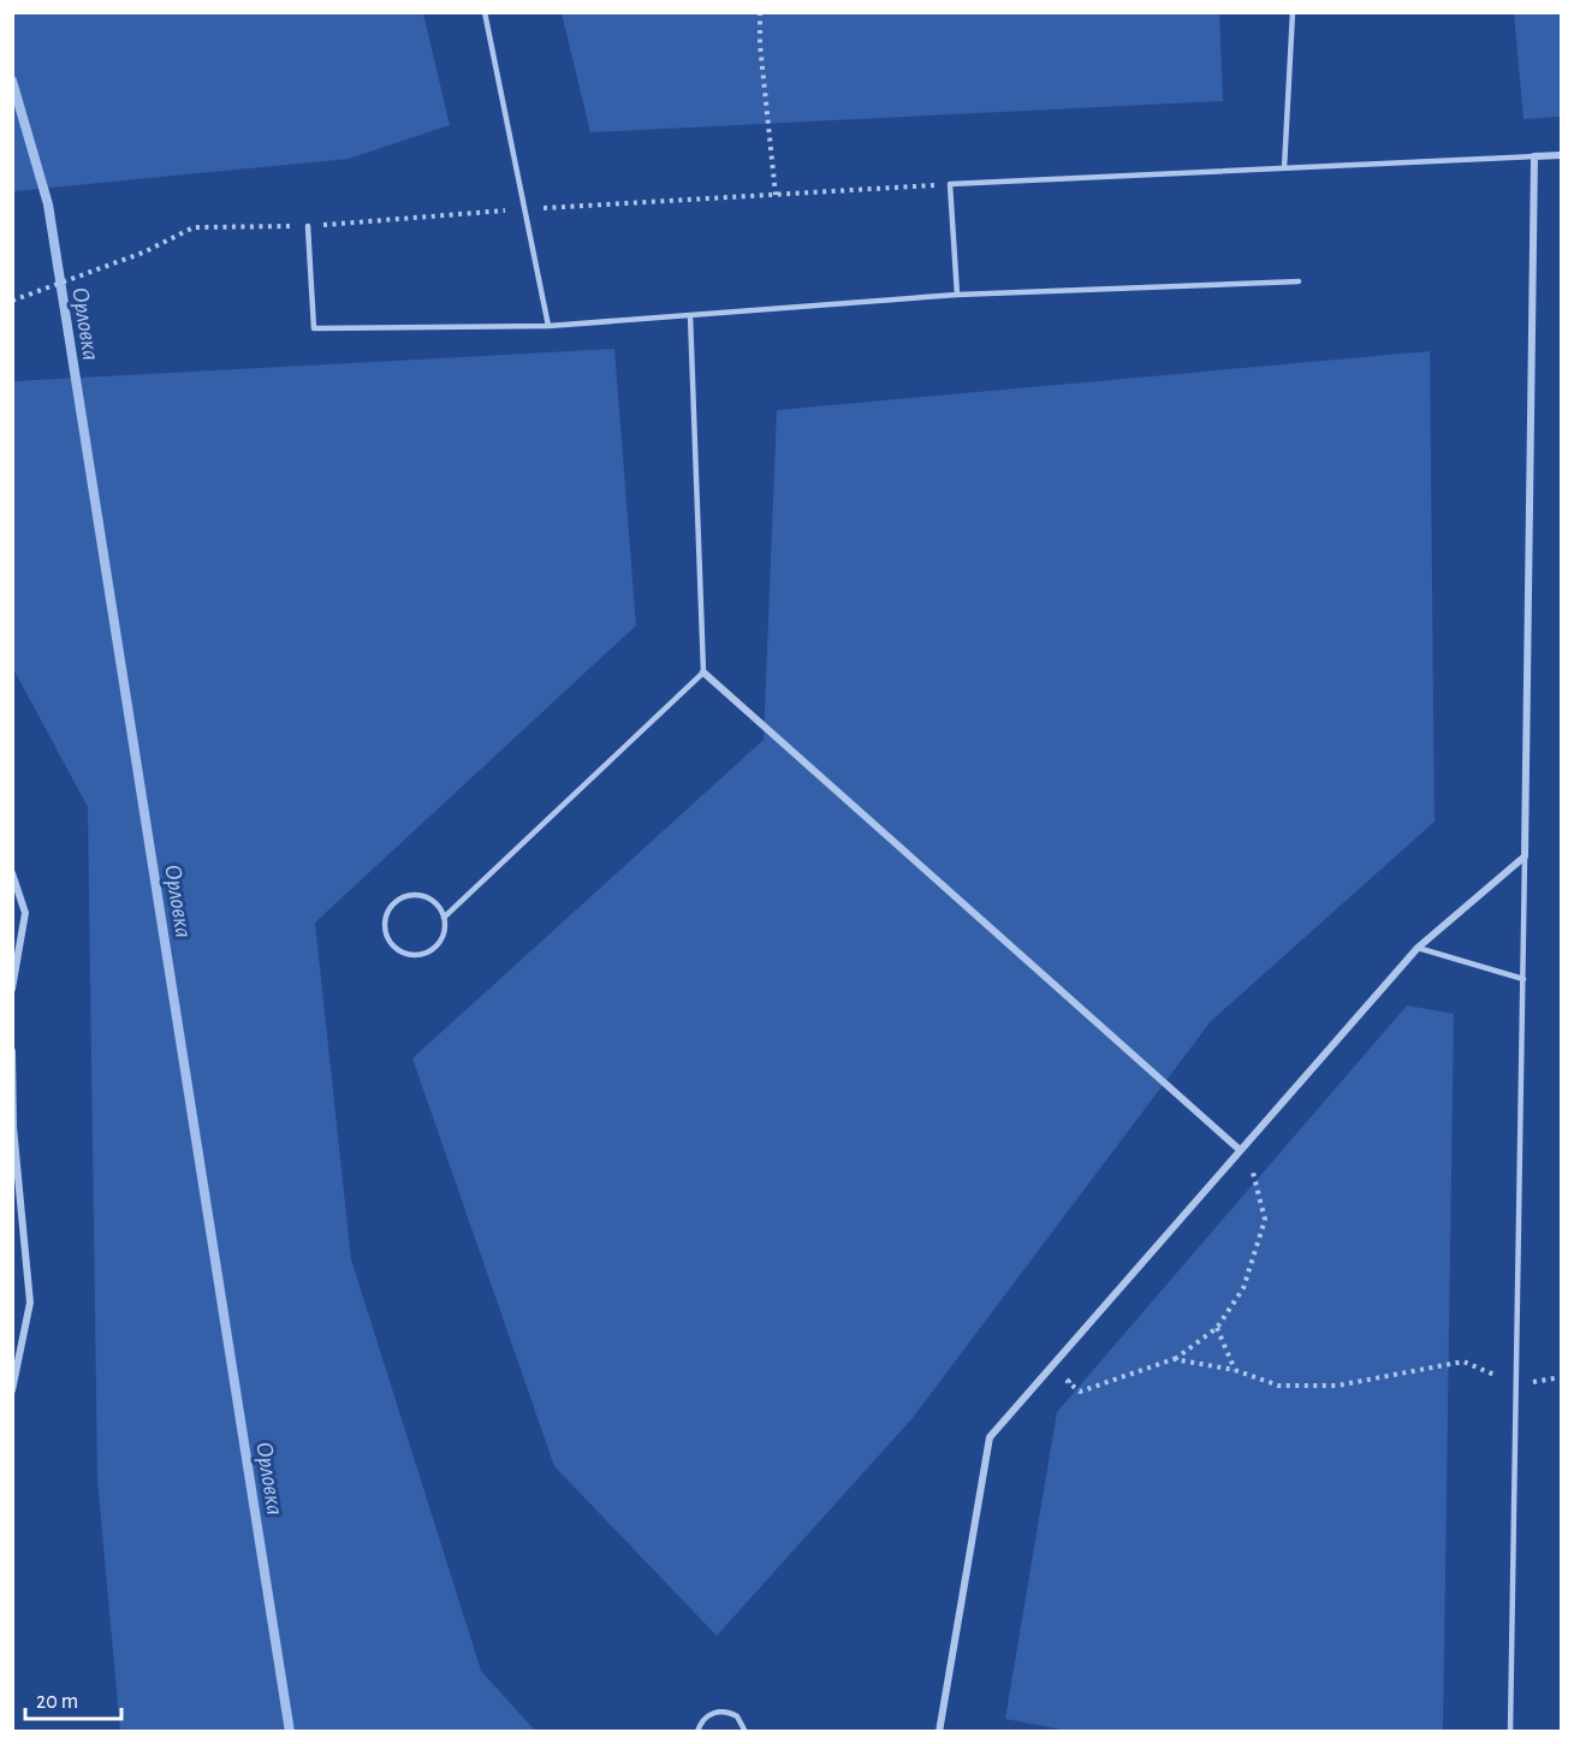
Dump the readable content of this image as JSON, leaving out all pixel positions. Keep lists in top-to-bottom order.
{
  "water": ["Орловка"],
  "scale_bar": "20 m"
}
